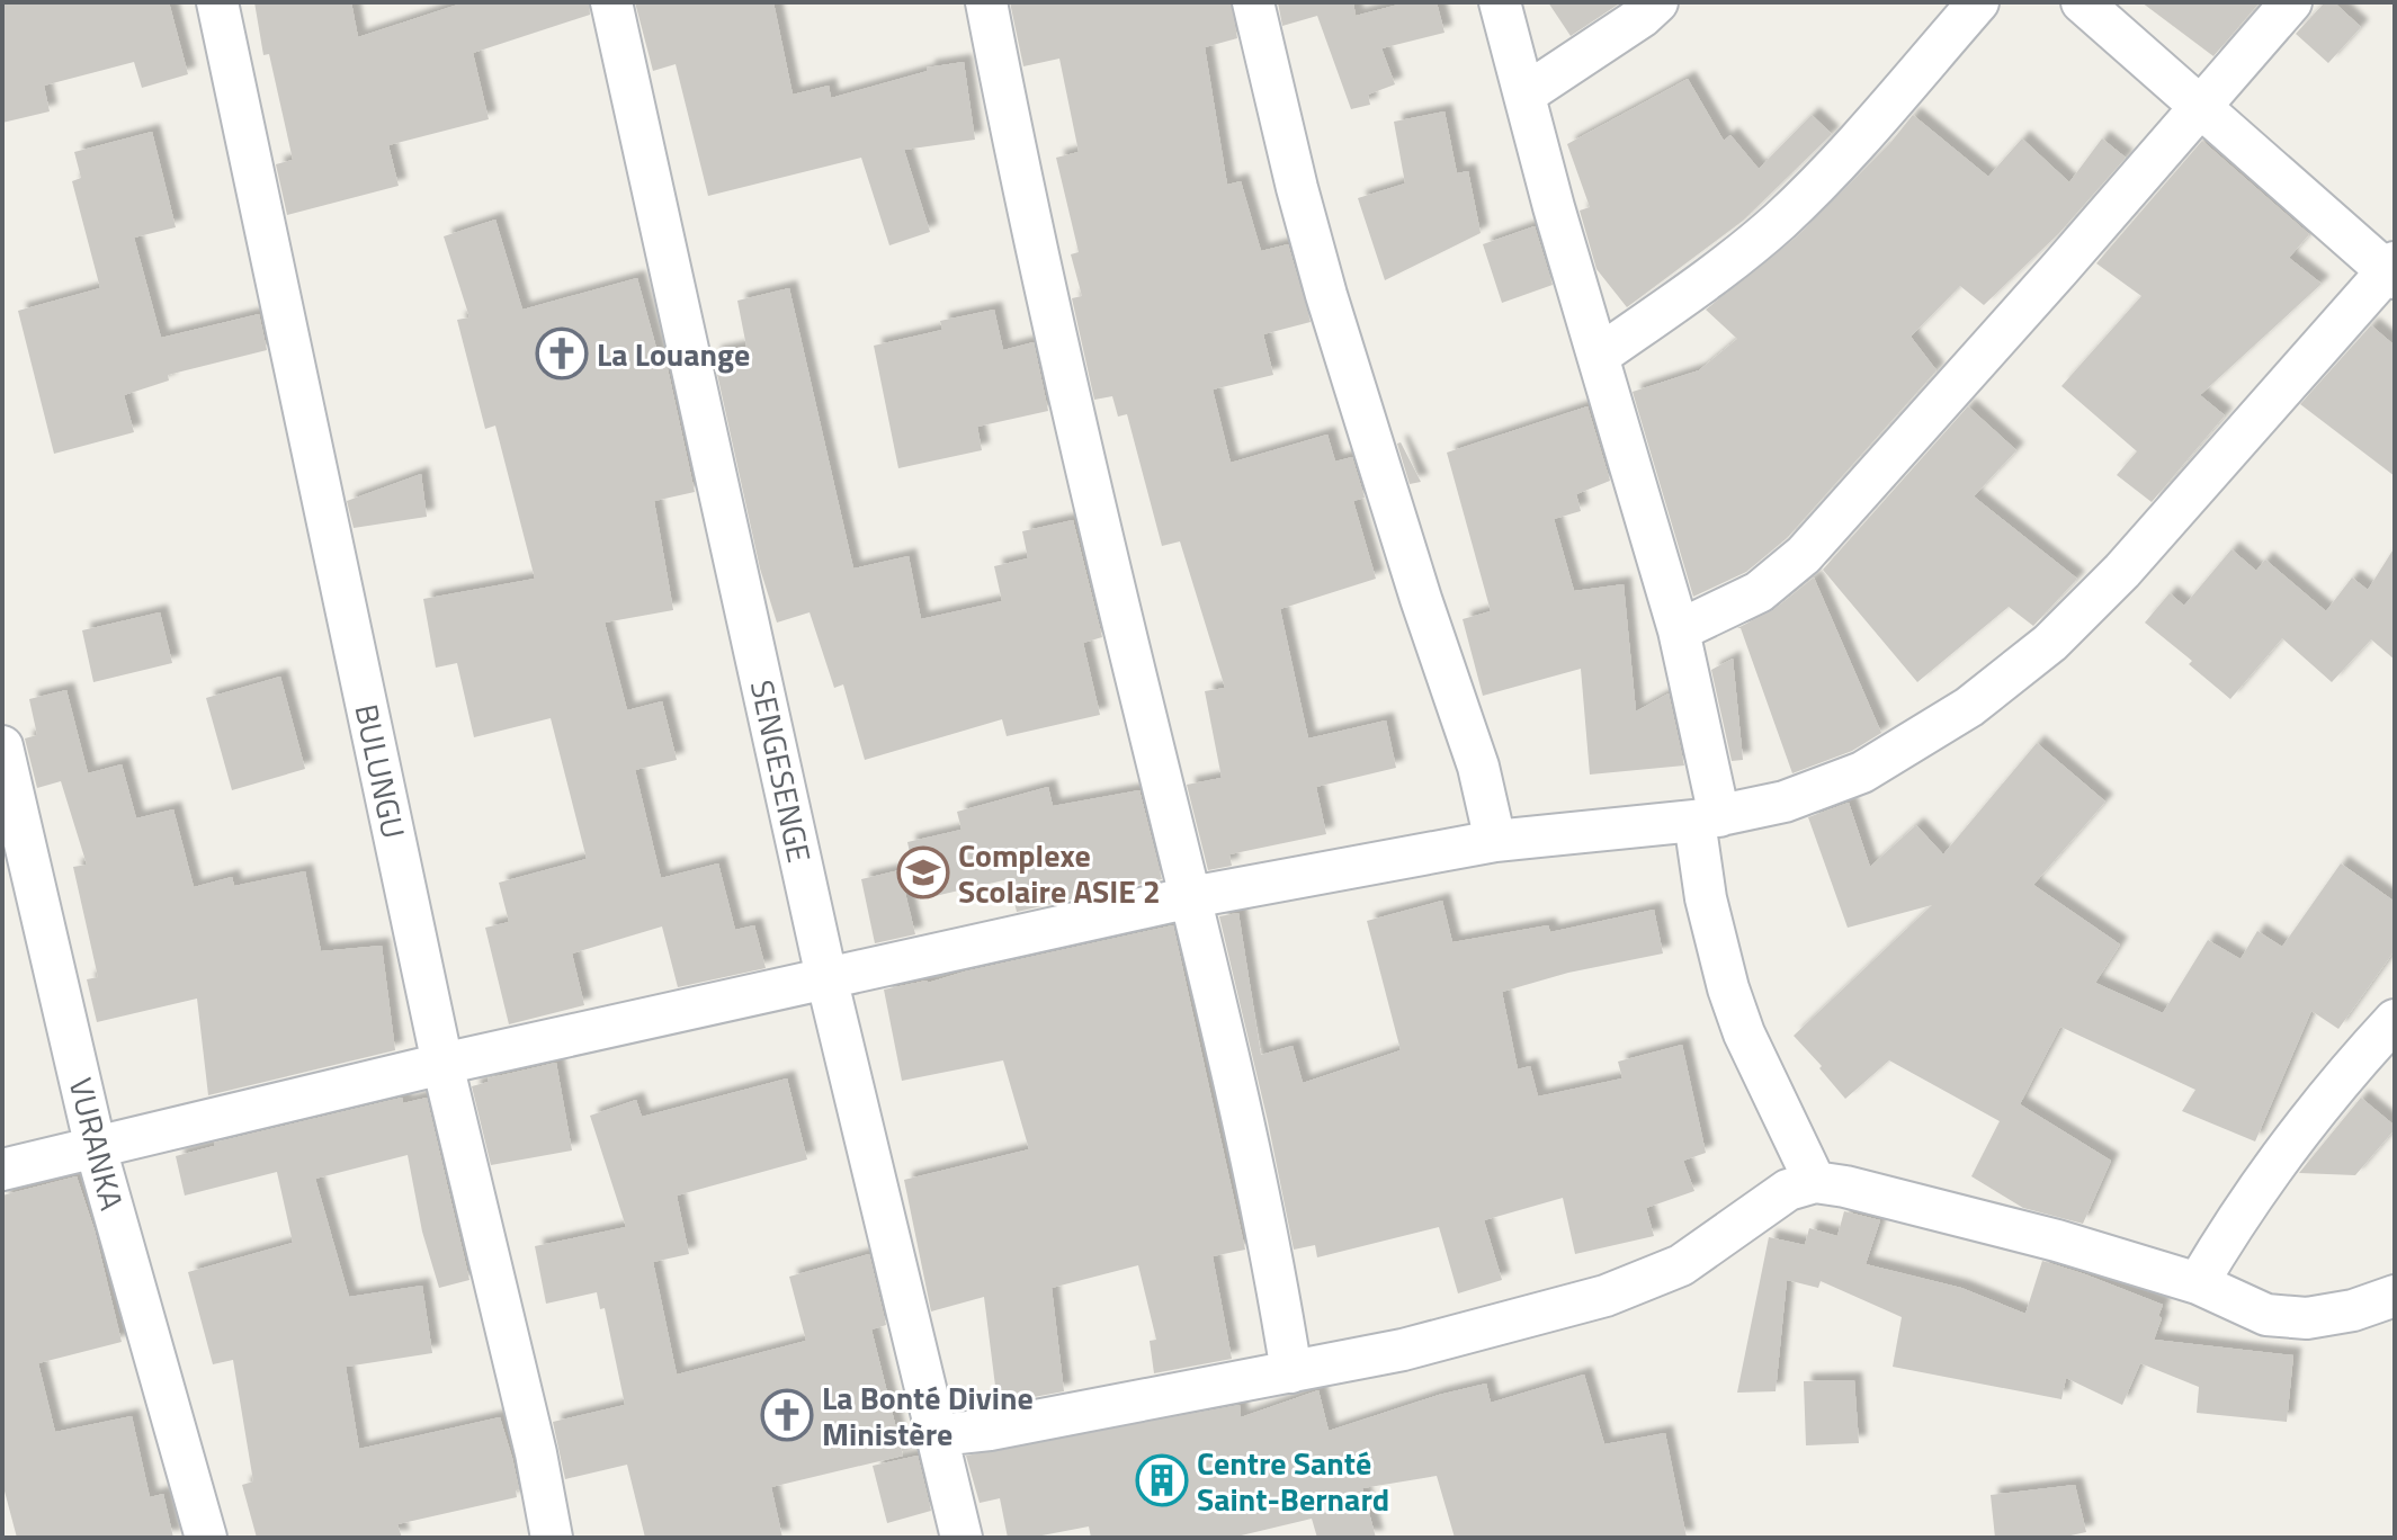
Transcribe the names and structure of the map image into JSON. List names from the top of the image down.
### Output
{
  "streets": {
    "street": ["BULUNGU", "SENGESENGE", "VURANKA"]
  },
  "places": {
    "church": ["La Louange", "La Bonté Divine Ministère"],
    "school or university": ["Complexe Scolaire ASIE 2"],
    "building": ["Centre Santé Saint-Bernard"]
  }
}
